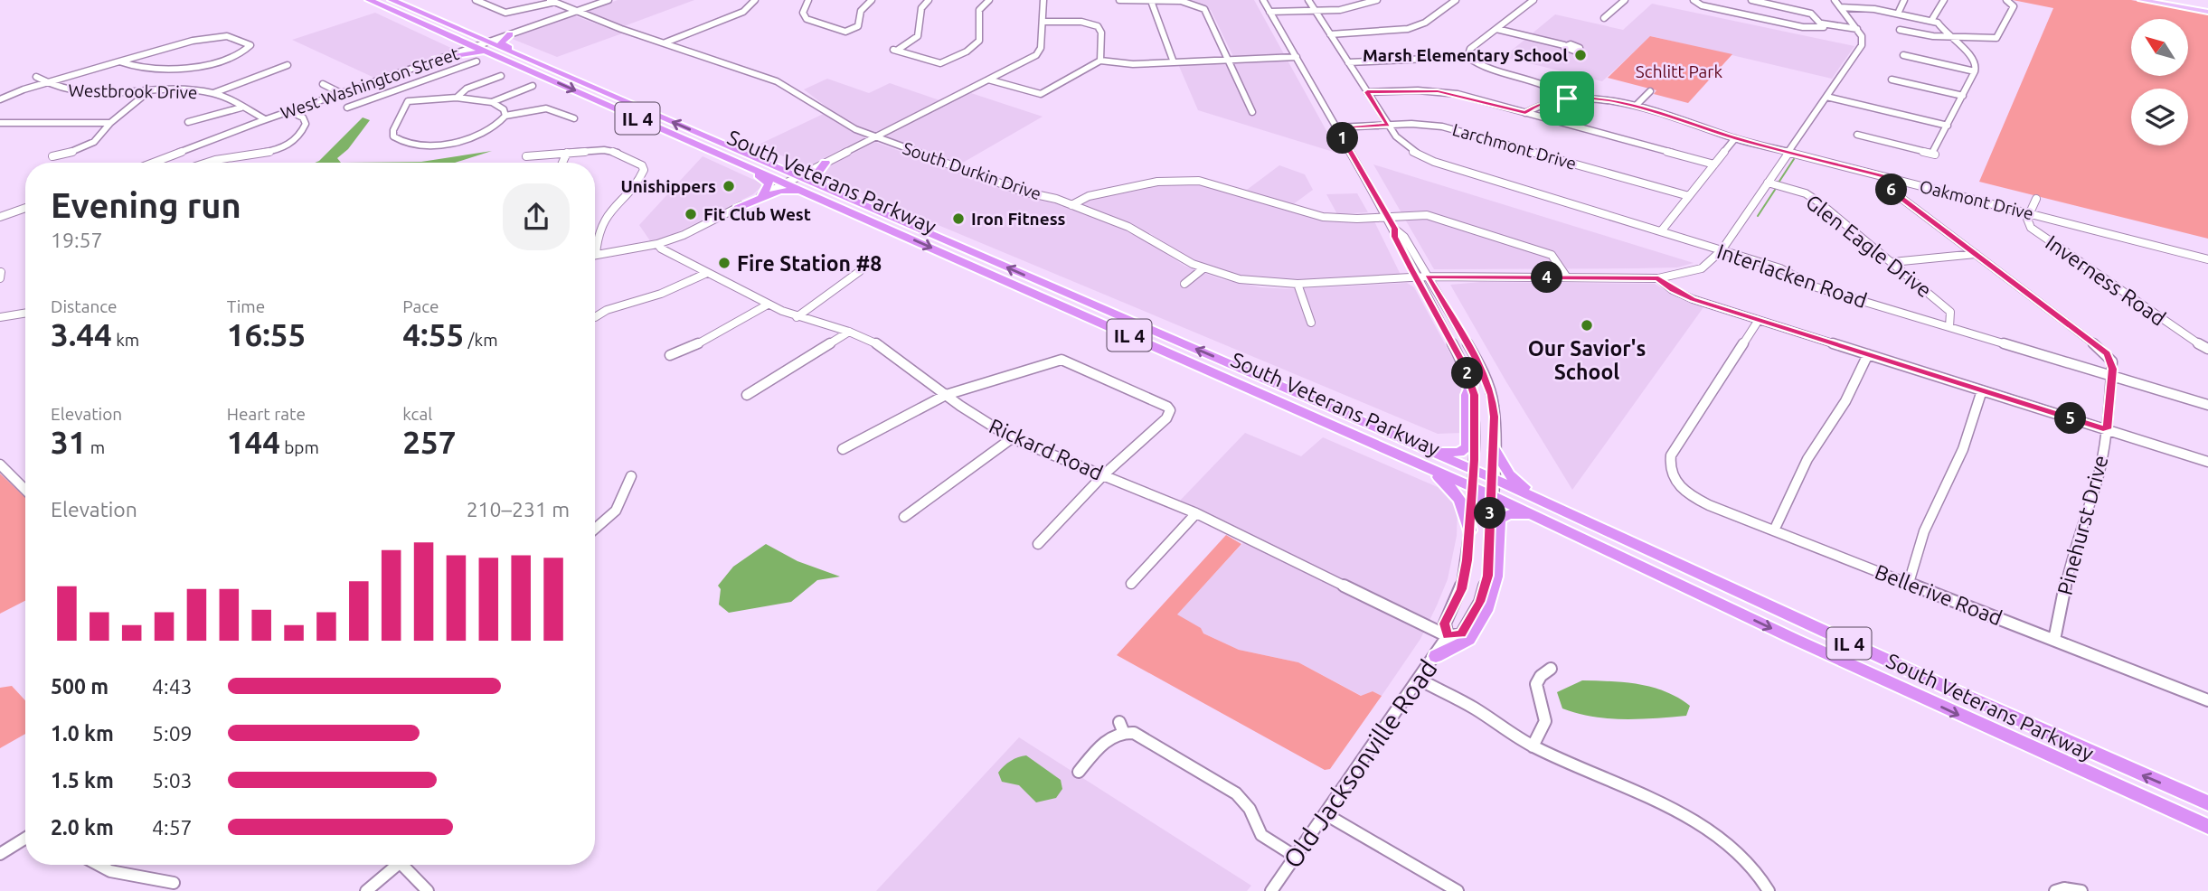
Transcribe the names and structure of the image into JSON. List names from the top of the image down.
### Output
{
  "streets": {
    "highway": ["IL 4", "South Veterans Parkway"],
    "street": [
      "West Washington Street",
      "Westbrook Drive",
      "Larchmont Drive",
      "South Durkin Drive",
      "Oakmont Drive",
      "Glen Eagle Drive",
      "Interlacken Road",
      "Inverness Road",
      "Rickard Road",
      "Pinehurst Drive",
      "Bellerive Road",
      "Old Jacksonville Road"
    ]
  },
  "crossings": [
    ["West Washington Street", "Westbrook Drive"],
    ["West Washington Street", "IL 4"],
    ["West Washington Street", "South Durkin Drive"],
    ["West Washington Street", "South Veterans Parkway"],
    ["IL 4", "South Veterans Parkway"],
    ["Larchmont Drive", "Interlacken Road"],
    ["South Durkin Drive", "Old Jacksonville Road"],
    ["South Veterans Parkway", "Old Jacksonville Road"],
    ["Oakmont Drive", "Inverness Road"],
    ["Glen Eagle Drive", "Interlacken Road"],
    ["Interlacken Road", "Pinehurst Drive"],
    ["Rickard Road", "Old Jacksonville Road"],
    ["Pinehurst Drive", "Bellerive Road"]
  ],
  "parks": ["Schlitt Park"],
  "places": [
    "Marsh Elementary School",
    "Unishippers",
    "Fit Club West",
    "Iron Fitness",
    "Fire Station #8",
    "Our Savior's School"
  ],
  "north": "top left",
  "page": {
    "pins": [
      "1",
      "6",
      "4",
      "2",
      "5",
      "3"
    ],
    "heading": ["Evening run", "19:57"],
    "stats": [
      ["Distance", "3.44 km"],
      ["Time", "16:55"],
      ["Pace", "4:55 /km"],
      ["Elevation", "31 m"],
      ["Heart rate", "144 bpm"],
      ["kcal", "257"]
    ],
    "chart": ["Elevation", "210–231 m"],
    "list": [
      {
        "name": "500 m",
        "note": "4:43"
      },
      {
        "name": "1.0 km",
        "note": "5:09"
      },
      {
        "name": "1.5 km",
        "note": "5:03"
      },
      {
        "name": "2.0 km",
        "note": "4:57"
      }
    ]
  }
}
